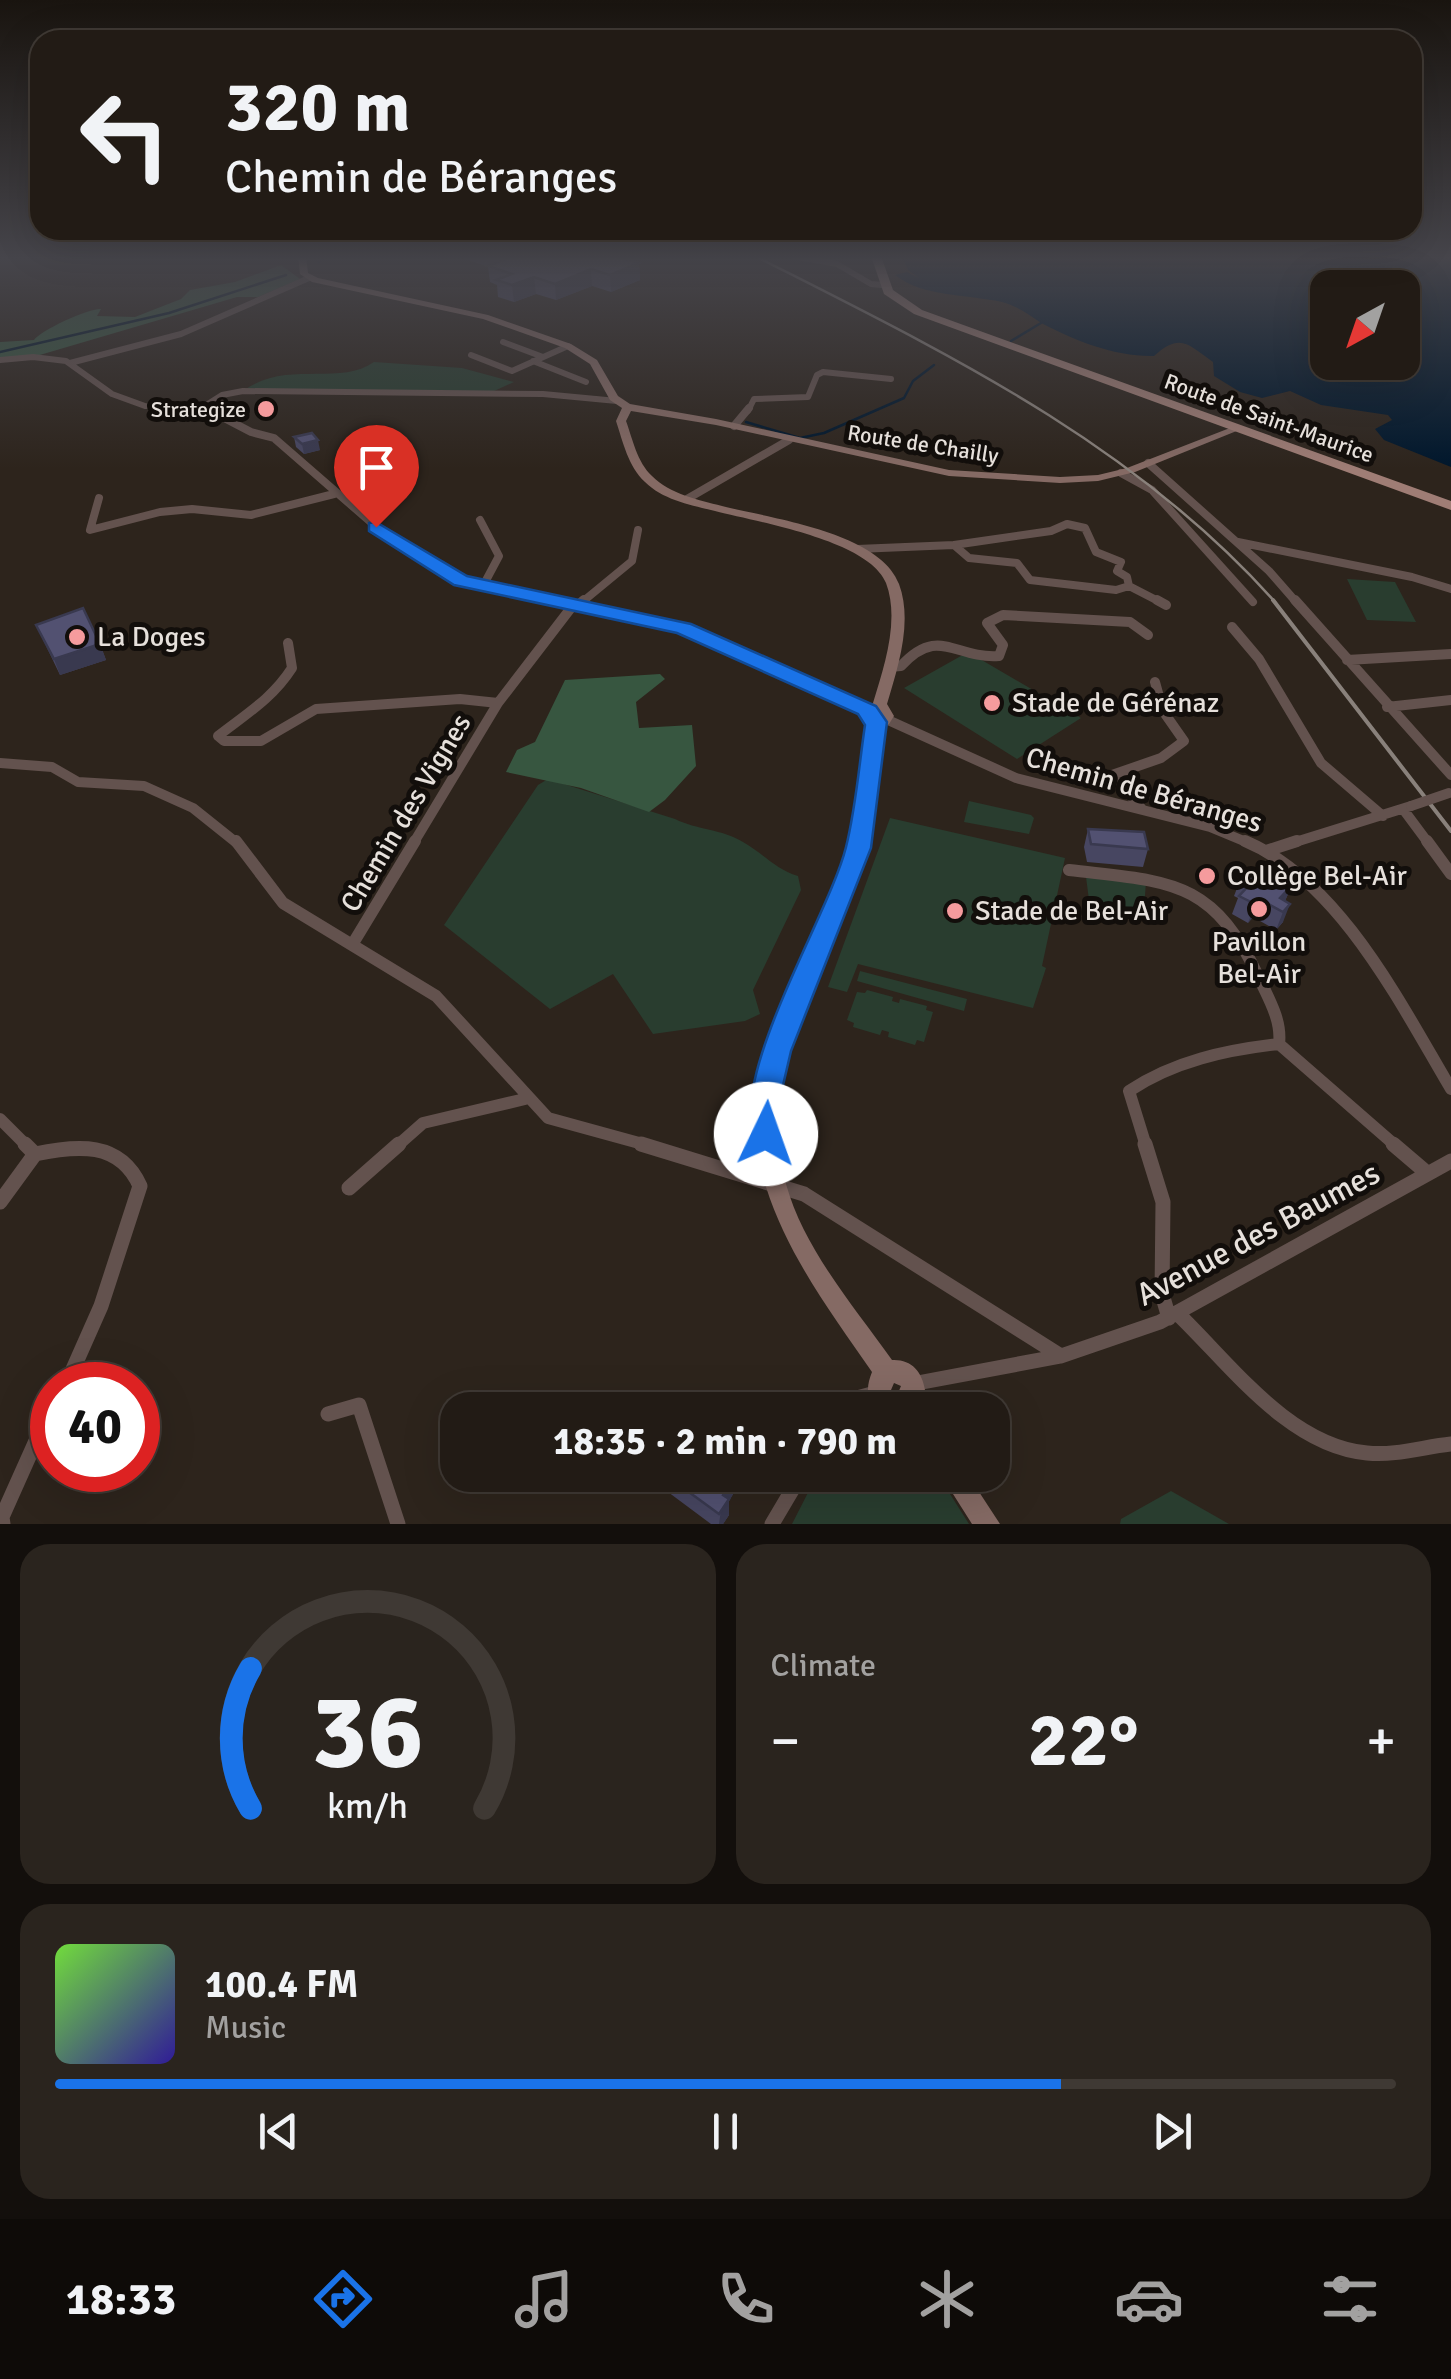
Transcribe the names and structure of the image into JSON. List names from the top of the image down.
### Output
{
  "streets": {
    "main road": ["Route de Saint-Maurice"],
    "street": [
      "Route de Chailly",
      "Chemin de Béranges",
      "Chemin des Vignes",
      "Avenue des Baumes"
    ]
  },
  "crossings": [
    ["Route de Saint-Maurice", "Route de Chailly"],
    ["Chemin de Béranges", "Chemin des Vignes"]
  ],
  "places": [
    "Strategize",
    "La Doges",
    "Stade de Gérénaz",
    "Collège Bel-Air",
    "Pavillon Bel-Air",
    "Stade de Bel-Air"
  ],
  "north": "bottom left",
  "page": {
    "turn": ["320 m", "Chemin de Béranges"],
    "limit": "40",
    "trip": "18:35 · 2 min · 790 m",
    "tile": "Climate",
    "heat": ["−", "22°", "+"],
    "song": ["100.4 FM", "Music"],
    "tabs": "18:33",
    "gauge": ["36", "km/h"]
  }
}
